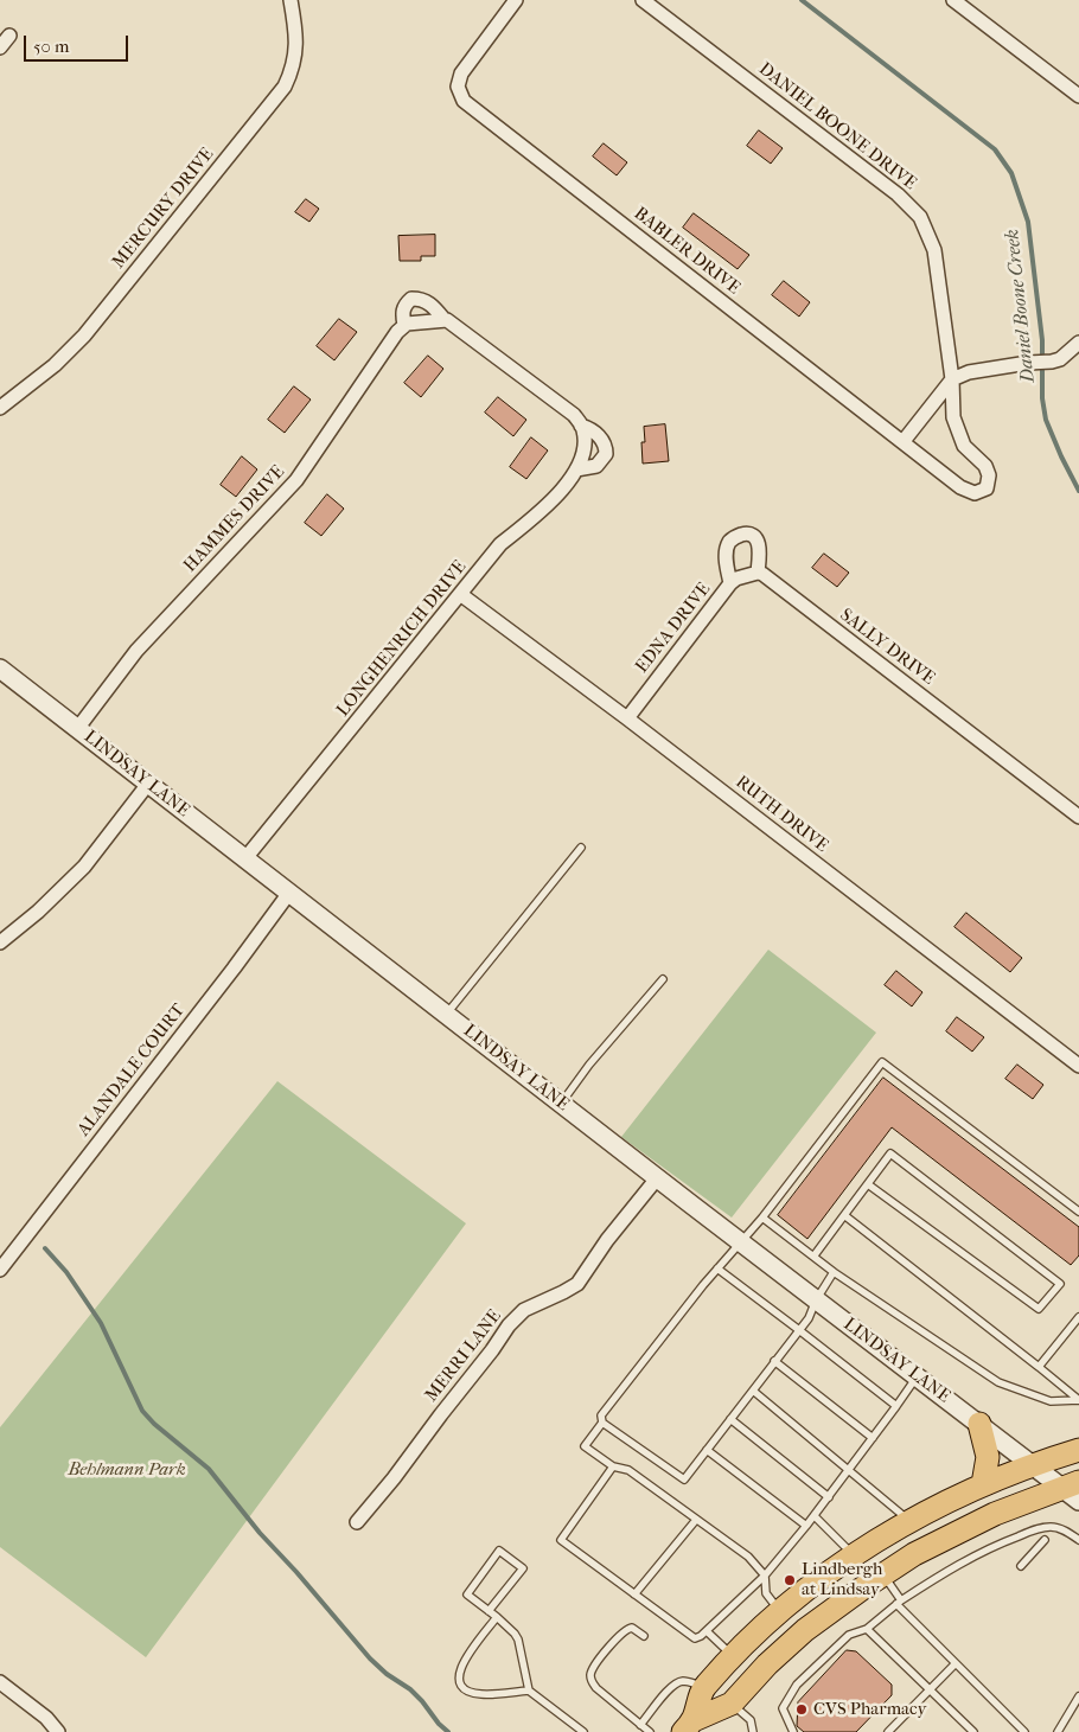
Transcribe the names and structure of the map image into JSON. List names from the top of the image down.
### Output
{
  "streets": {
    "street": [
      "DANIEL BOONE DRIVE",
      "MERCURY DRIVE",
      "BABLER DRIVE",
      "HAMMES DRIVE",
      "EDNA DRIVE",
      "LONGHENRICH DRIVE",
      "SALLY DRIVE",
      "LINDSAY LANE",
      "RUTH DRIVE",
      "ALANDALE COURT",
      "MERRI LANE"
    ]
  },
  "crossings": [
    ["DANIEL BOONE DRIVE", "BABLER DRIVE"],
    ["HAMMES DRIVE", "LONGHENRICH DRIVE"],
    ["HAMMES DRIVE", "LINDSAY LANE"],
    ["EDNA DRIVE", "SALLY DRIVE"],
    ["EDNA DRIVE", "RUTH DRIVE"],
    ["LONGHENRICH DRIVE", "LINDSAY LANE"],
    ["LONGHENRICH DRIVE", "RUTH DRIVE"],
    ["LINDSAY LANE", "ALANDALE COURT"],
    ["LINDSAY LANE", "MERRI LANE"]
  ],
  "water": ["Daniel Boone Creek"],
  "parks": ["Behlmann Park"],
  "places": ["Lindbergh at Lindsay", "CVS Pharmacy"],
  "scale_bar": "50 m"
}
